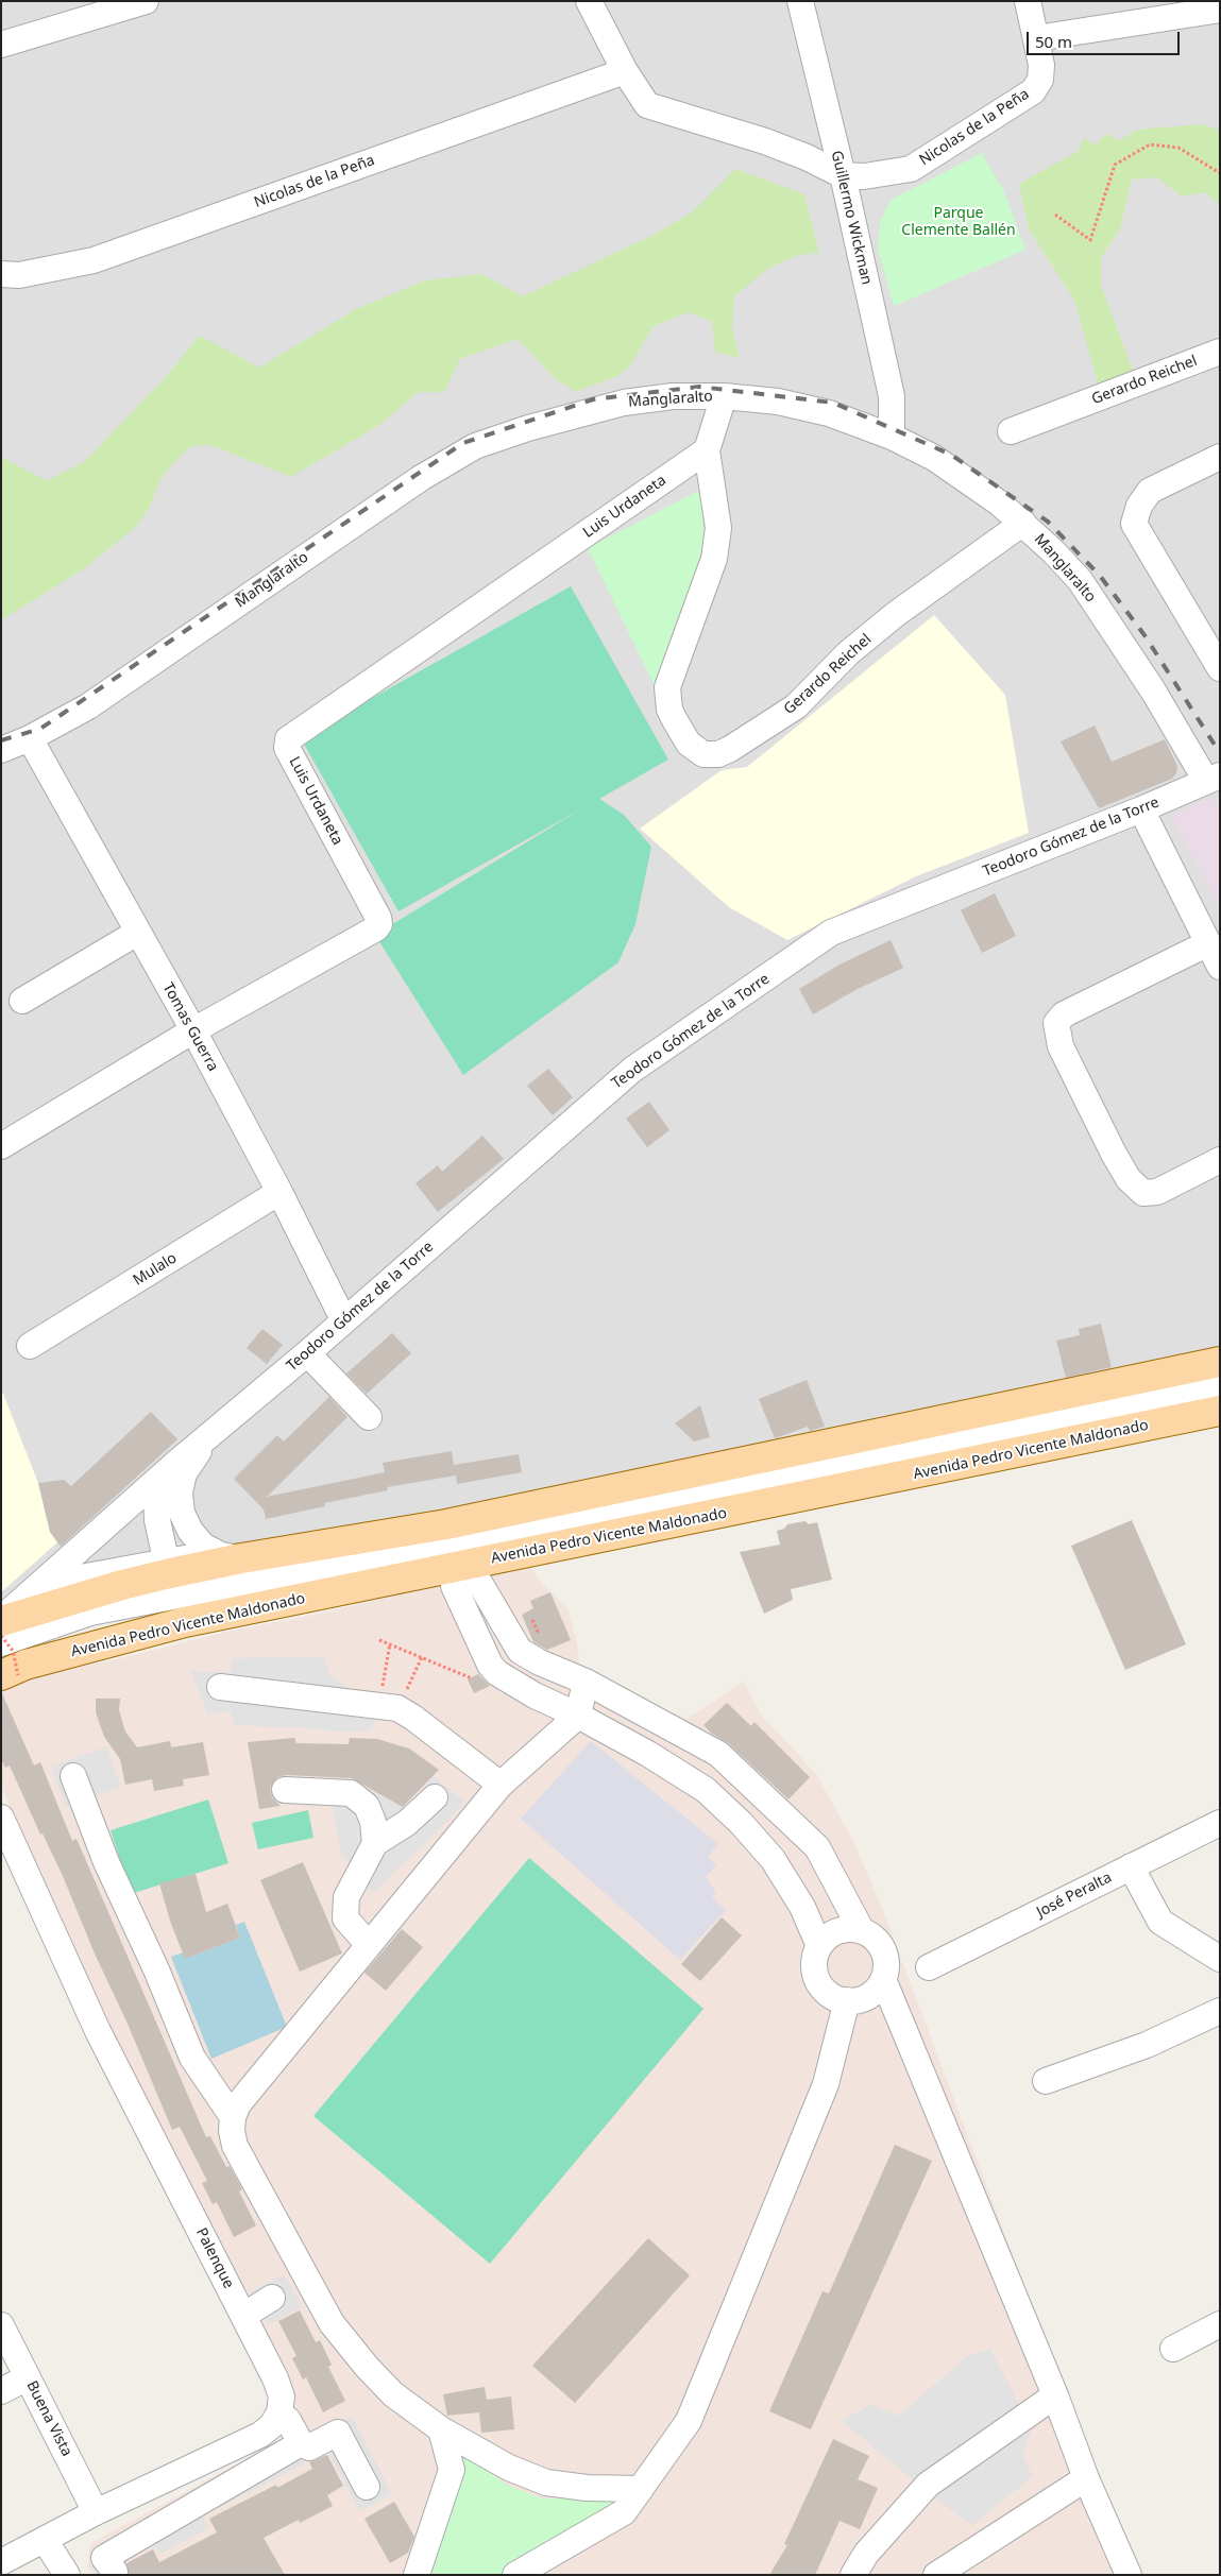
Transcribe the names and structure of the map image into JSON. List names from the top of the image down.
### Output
{
  "streets": {
    "main road": ["Avenida Pedro Vicente Maldonado"],
    "street": [
      "Nicolas de la Peña",
      "Guillermo Wickman",
      "Gerardo Reichel",
      "Manglaralto",
      "Luis Urdaneta",
      "Teodoro Gómez de la Torre",
      "Tomas Guerra",
      "Mulalo",
      "José Peralta",
      "Palenque",
      "Buena Vista"
    ]
  },
  "crossings": [
    ["Nicolas de la Peña", "Guillermo Wickman"],
    ["Guillermo Wickman", "Manglaralto"],
    ["Gerardo Reichel", "Manglaralto"],
    ["Gerardo Reichel", "Luis Urdaneta"],
    ["Manglaralto", "Teodoro Gómez de la Torre"],
    ["Manglaralto", "Tomas Guerra"],
    ["Luis Urdaneta", "Tomas Guerra"],
    ["Teodoro Gómez de la Torre", "Tomas Guerra"],
    ["Teodoro Gómez de la Torre", "Avenida Pedro Vicente Maldonado"],
    ["Tomas Guerra", "Mulalo"]
  ],
  "parks": ["Parque Clemente Ballén"],
  "scale_bar": "50 m"
}
